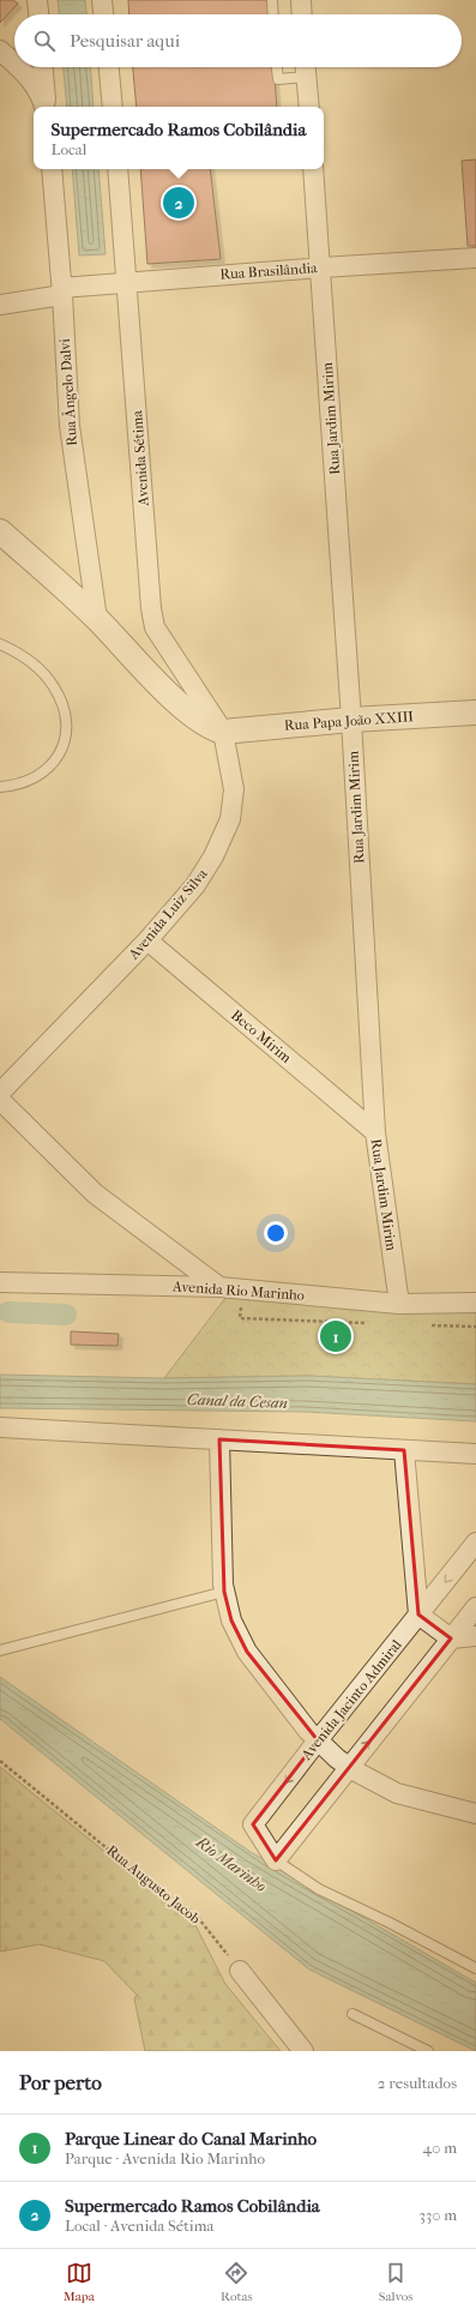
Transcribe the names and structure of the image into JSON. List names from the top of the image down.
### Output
{
  "streets": {
    "street": [
      "Rua Brasilândia",
      "Rua Ângelo Dalvi",
      "Rua Jardim Mirim",
      "Avenida Sétima",
      "Rua Papa João XXIII",
      "Avenida Luiz Silva",
      "Beco Mirim",
      "Avenida Rio Marinho",
      "Avenida Jacinto Admiral"
    ],
    "path": ["Rua Augusto Jacob"]
  },
  "crossings": [
    ["Rua Brasilândia", "Rua Ângelo Dalvi"],
    ["Rua Brasilândia", "Rua Jardim Mirim"],
    ["Rua Brasilândia", "Avenida Sétima"],
    ["Rua Jardim Mirim", "Rua Papa João XXIII"],
    ["Rua Jardim Mirim", "Beco Mirim"],
    ["Rua Jardim Mirim", "Avenida Rio Marinho"],
    ["Avenida Sétima", "Rua Papa João XXIII"],
    ["Avenida Sétima", "Avenida Luiz Silva"],
    ["Rua Papa João XXIII", "Avenida Luiz Silva"],
    ["Avenida Luiz Silva", "Beco Mirim"]
  ],
  "water": ["Canal da Cesan", "Rio Marinho"],
  "page": {
    "search": "Pesquisar aqui",
    "popup": ["Supermercado Ramos Cobilândia", "Local"],
    "pins": ["2", "1"],
    "heading": ["Por perto", "2 resultados"],
    "list": [
      {
        "mark": "1",
        "name": "Parque Linear do Canal Marinho",
        "note": "Parque · Avenida Rio Marinho",
        "value": "40 m"
      },
      {
        "mark": "2",
        "name": "Supermercado Ramos Cobilândia",
        "note": "Local · Avenida Sétima",
        "value": "330 m"
      }
    ],
    "nav": ["Mapa", "Rotas", "Salvos"]
  }
}
